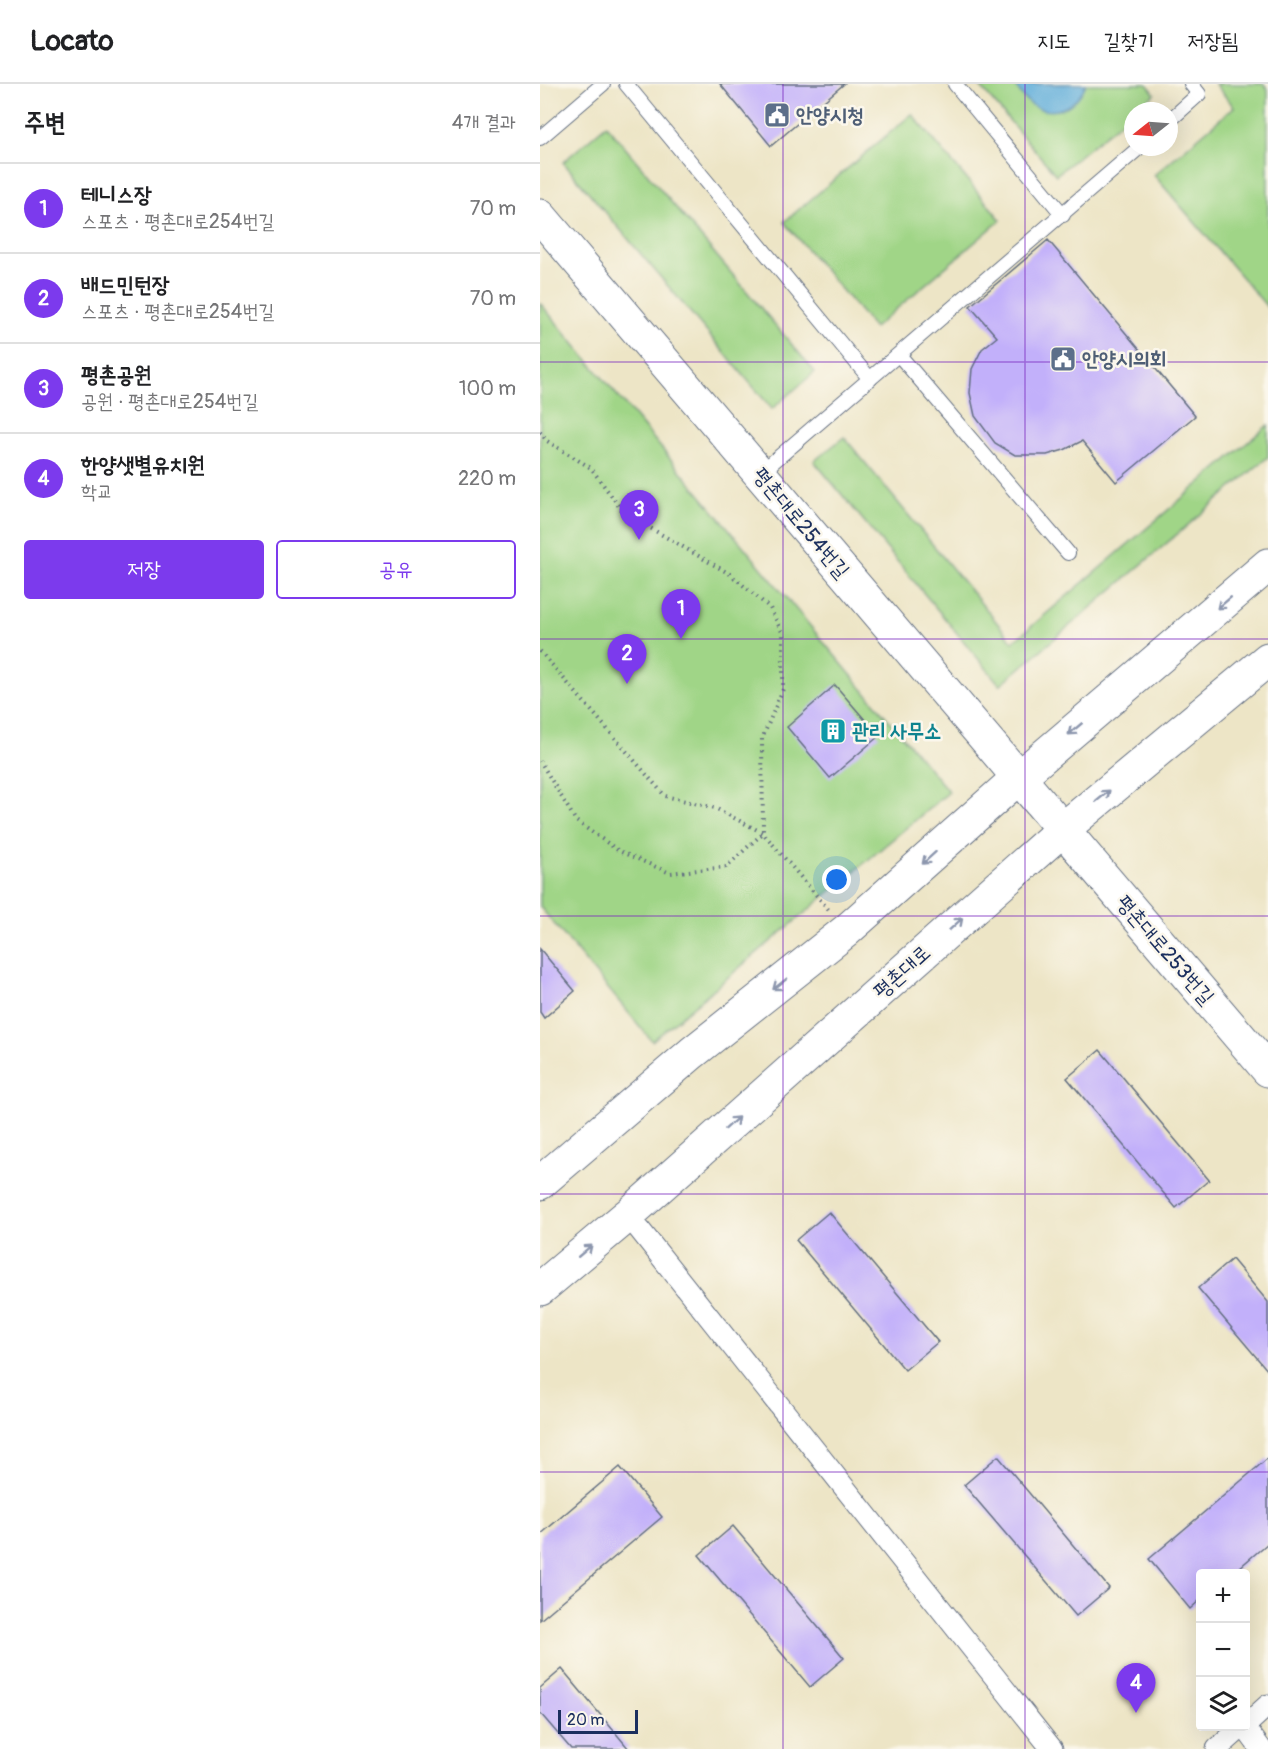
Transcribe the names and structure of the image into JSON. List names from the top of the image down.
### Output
{
  "streets": {
    "street": ["평촌대로254번길", "평촌대로253번길", "평촌대로"]
  },
  "crossings": [
    ["평촌대로254번길", "평촌대로253번길"],
    ["평촌대로254번길", "평촌대로"],
    ["평촌대로253번길", "평촌대로"]
  ],
  "places": {
    "public building": ["안양시청", "안양시의회"],
    "building": ["관리 사무소"]
  },
  "scale_bar": "20 m",
  "north": "left",
  "page": {
    "header": "Locato",
    "nav": ["지도", "길찾기", "저장됨"],
    "heading": ["주변", "4개 결과"],
    "list": [
      {
        "mark": "1",
        "name": "테니스장",
        "note": "스포츠 · 평촌대로254번길",
        "value": "70 m"
      },
      {
        "mark": "2",
        "name": "배드민턴장",
        "note": "스포츠 · 평촌대로254번길",
        "value": "70 m"
      },
      {
        "mark": "3",
        "name": "평촌공원",
        "note": "공원 · 평촌대로254번길",
        "value": "100 m"
      },
      {
        "mark": "4",
        "name": "한양샛별유치원",
        "note": "학교",
        "value": "220 m"
      }
    ],
    "pins": [
      "3",
      "1",
      "2",
      "4"
    ],
    "buttons": ["저장", "공유"],
    "map_buttons": ["+", "−"],
    "scale": "20 m"
  }
}
